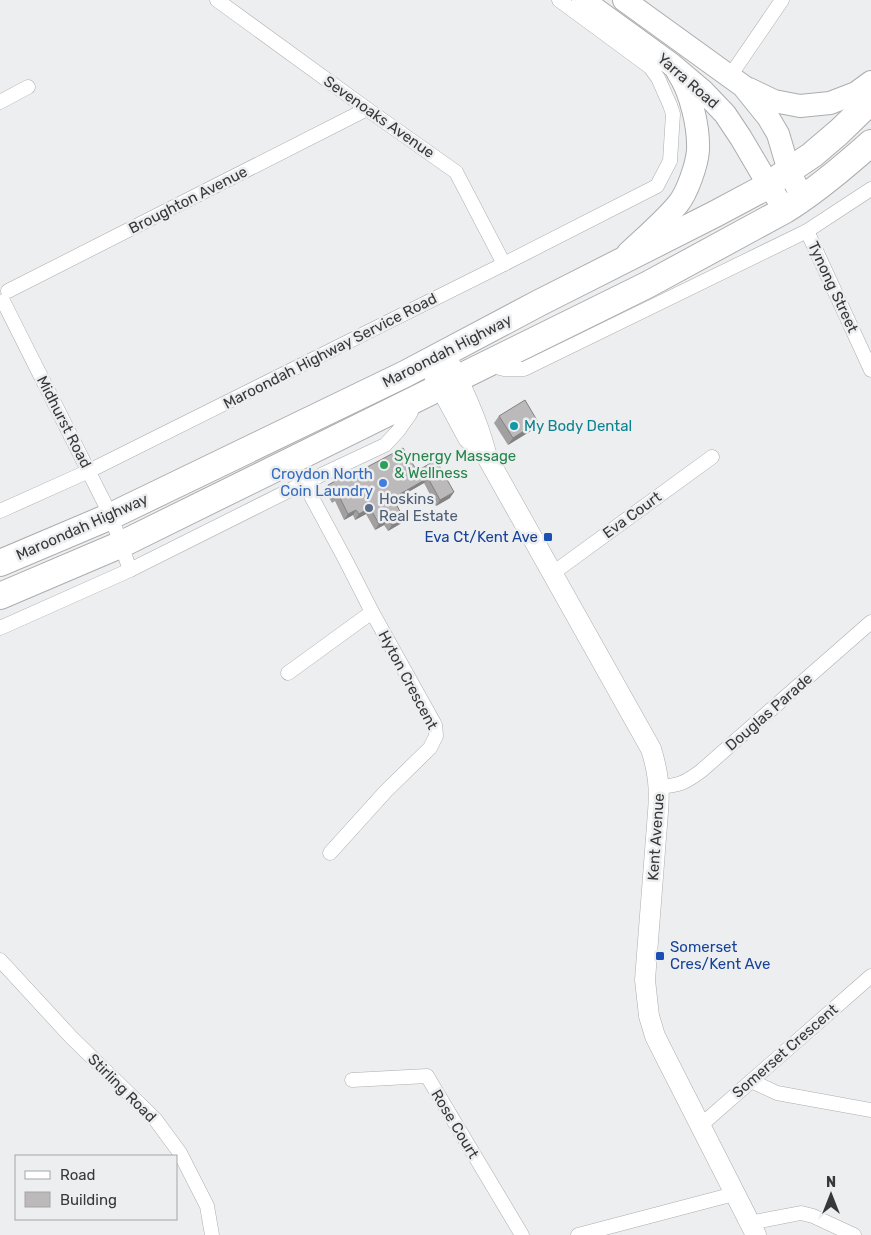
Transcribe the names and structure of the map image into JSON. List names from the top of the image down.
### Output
{
  "streets": {
    "highway": ["Maroondah Highway"],
    "main road": ["Yarra Road", "Kent Avenue"],
    "street": [
      "Sevenoaks Avenue",
      "Broughton Avenue",
      "Tynong Street",
      "Maroondah Highway Service Road",
      "Midhurst Road",
      "Eva Court",
      "Hyton Crescent",
      "Douglas Parade",
      "Somerset Crescent",
      "Stirling Road",
      "Rose Court"
    ]
  },
  "crossings": [
    ["Yarra Road", "Maroondah Highway Service Road"],
    ["Yarra Road", "Maroondah Highway"],
    ["Sevenoaks Avenue", "Broughton Avenue"],
    ["Sevenoaks Avenue", "Maroondah Highway Service Road"],
    ["Broughton Avenue", "Midhurst Road"],
    ["Maroondah Highway Service Road", "Midhurst Road"],
    ["Maroondah Highway", "Midhurst Road"],
    ["Maroondah Highway", "Kent Avenue"],
    ["Eva Court", "Kent Avenue"],
    ["Douglas Parade", "Kent Avenue"],
    ["Kent Avenue", "Somerset Crescent"]
  ],
  "places": {
    "other": [
      "My Body Dental",
      "Synergy Massage & Wellness",
      "Croydon North Coin Laundry",
      "Hoskins Real Estate"
    ],
    "transit": ["Eva Ct/Kent Ave", "Somerset Cres/Kent Ave"]
  },
  "legend": ["Road", "Building"],
  "north": "top"
}
